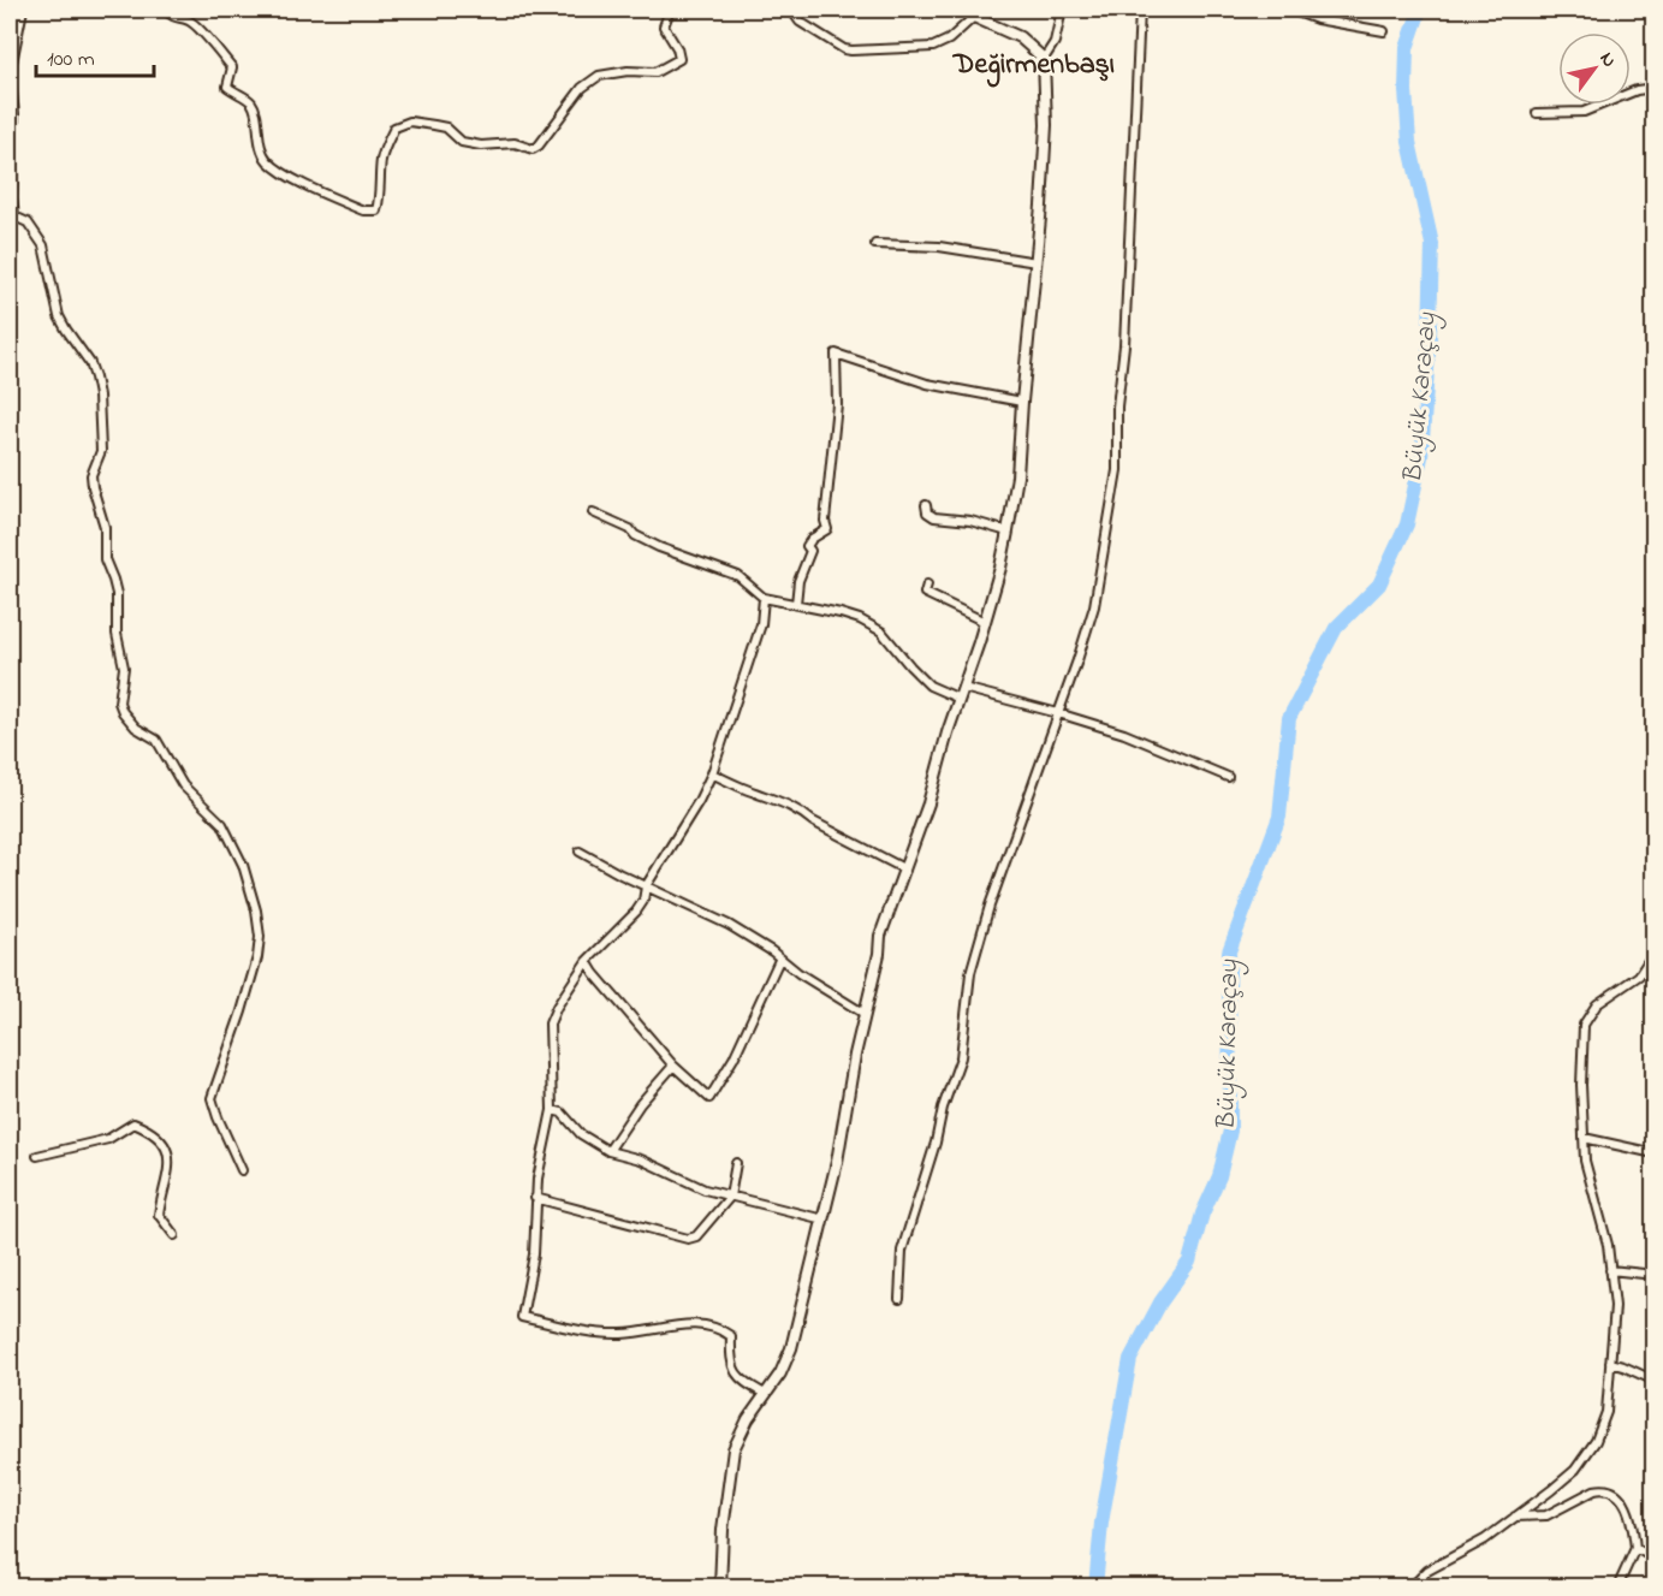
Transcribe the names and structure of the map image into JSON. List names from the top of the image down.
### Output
{
  "districts": ["Değirmenbaşı"],
  "water": ["Büyük Karaçay"],
  "scale_bar": "100 m",
  "north": "top right"
}
